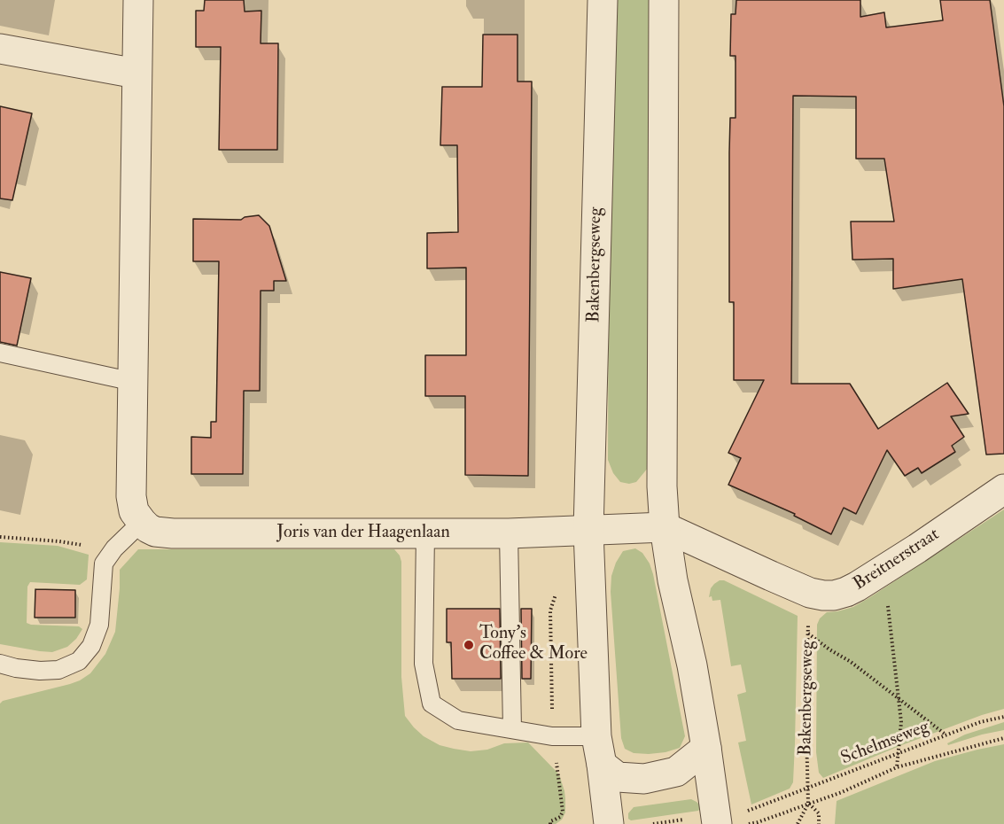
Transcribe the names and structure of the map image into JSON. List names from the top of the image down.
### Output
{
  "streets": {
    "street": ["Bakenbergseweg", "Joris van der Haagenlaan", "Breitnerstraat"],
    "path": ["Schelmseweg"]
  },
  "crossings": [
    ["Bakenbergseweg", "Joris van der Haagenlaan"],
    ["Bakenbergseweg", "Breitnerstraat"],
    ["Bakenbergseweg", "Schelmseweg"]
  ],
  "places": ["Tony's Coffee & More"]
}
